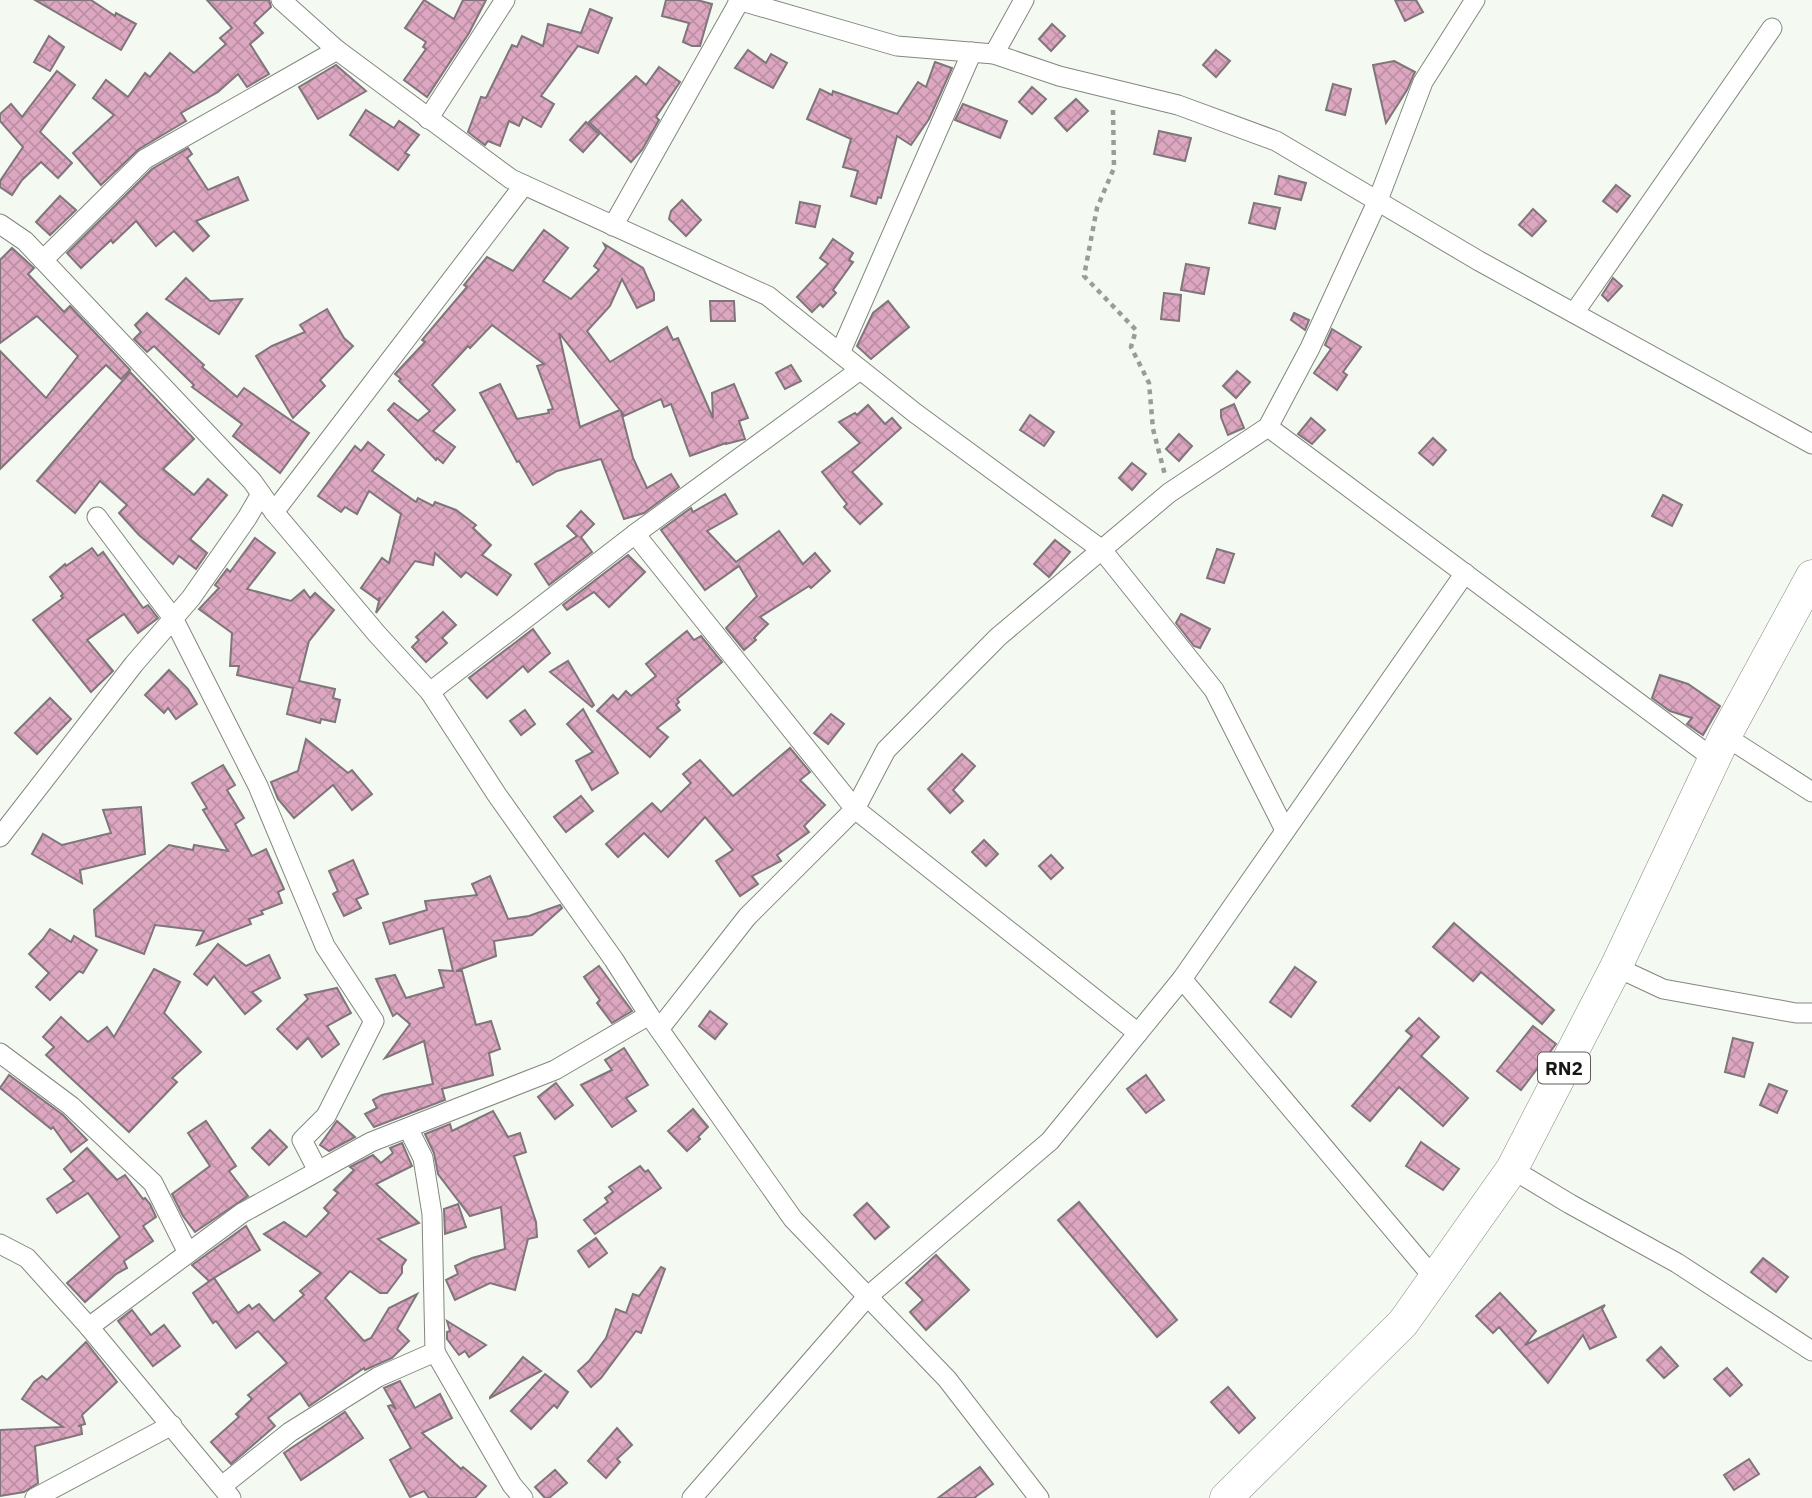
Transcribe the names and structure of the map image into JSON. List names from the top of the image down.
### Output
{
  "streets": {
    "highway": ["RN2"]
  }
}
